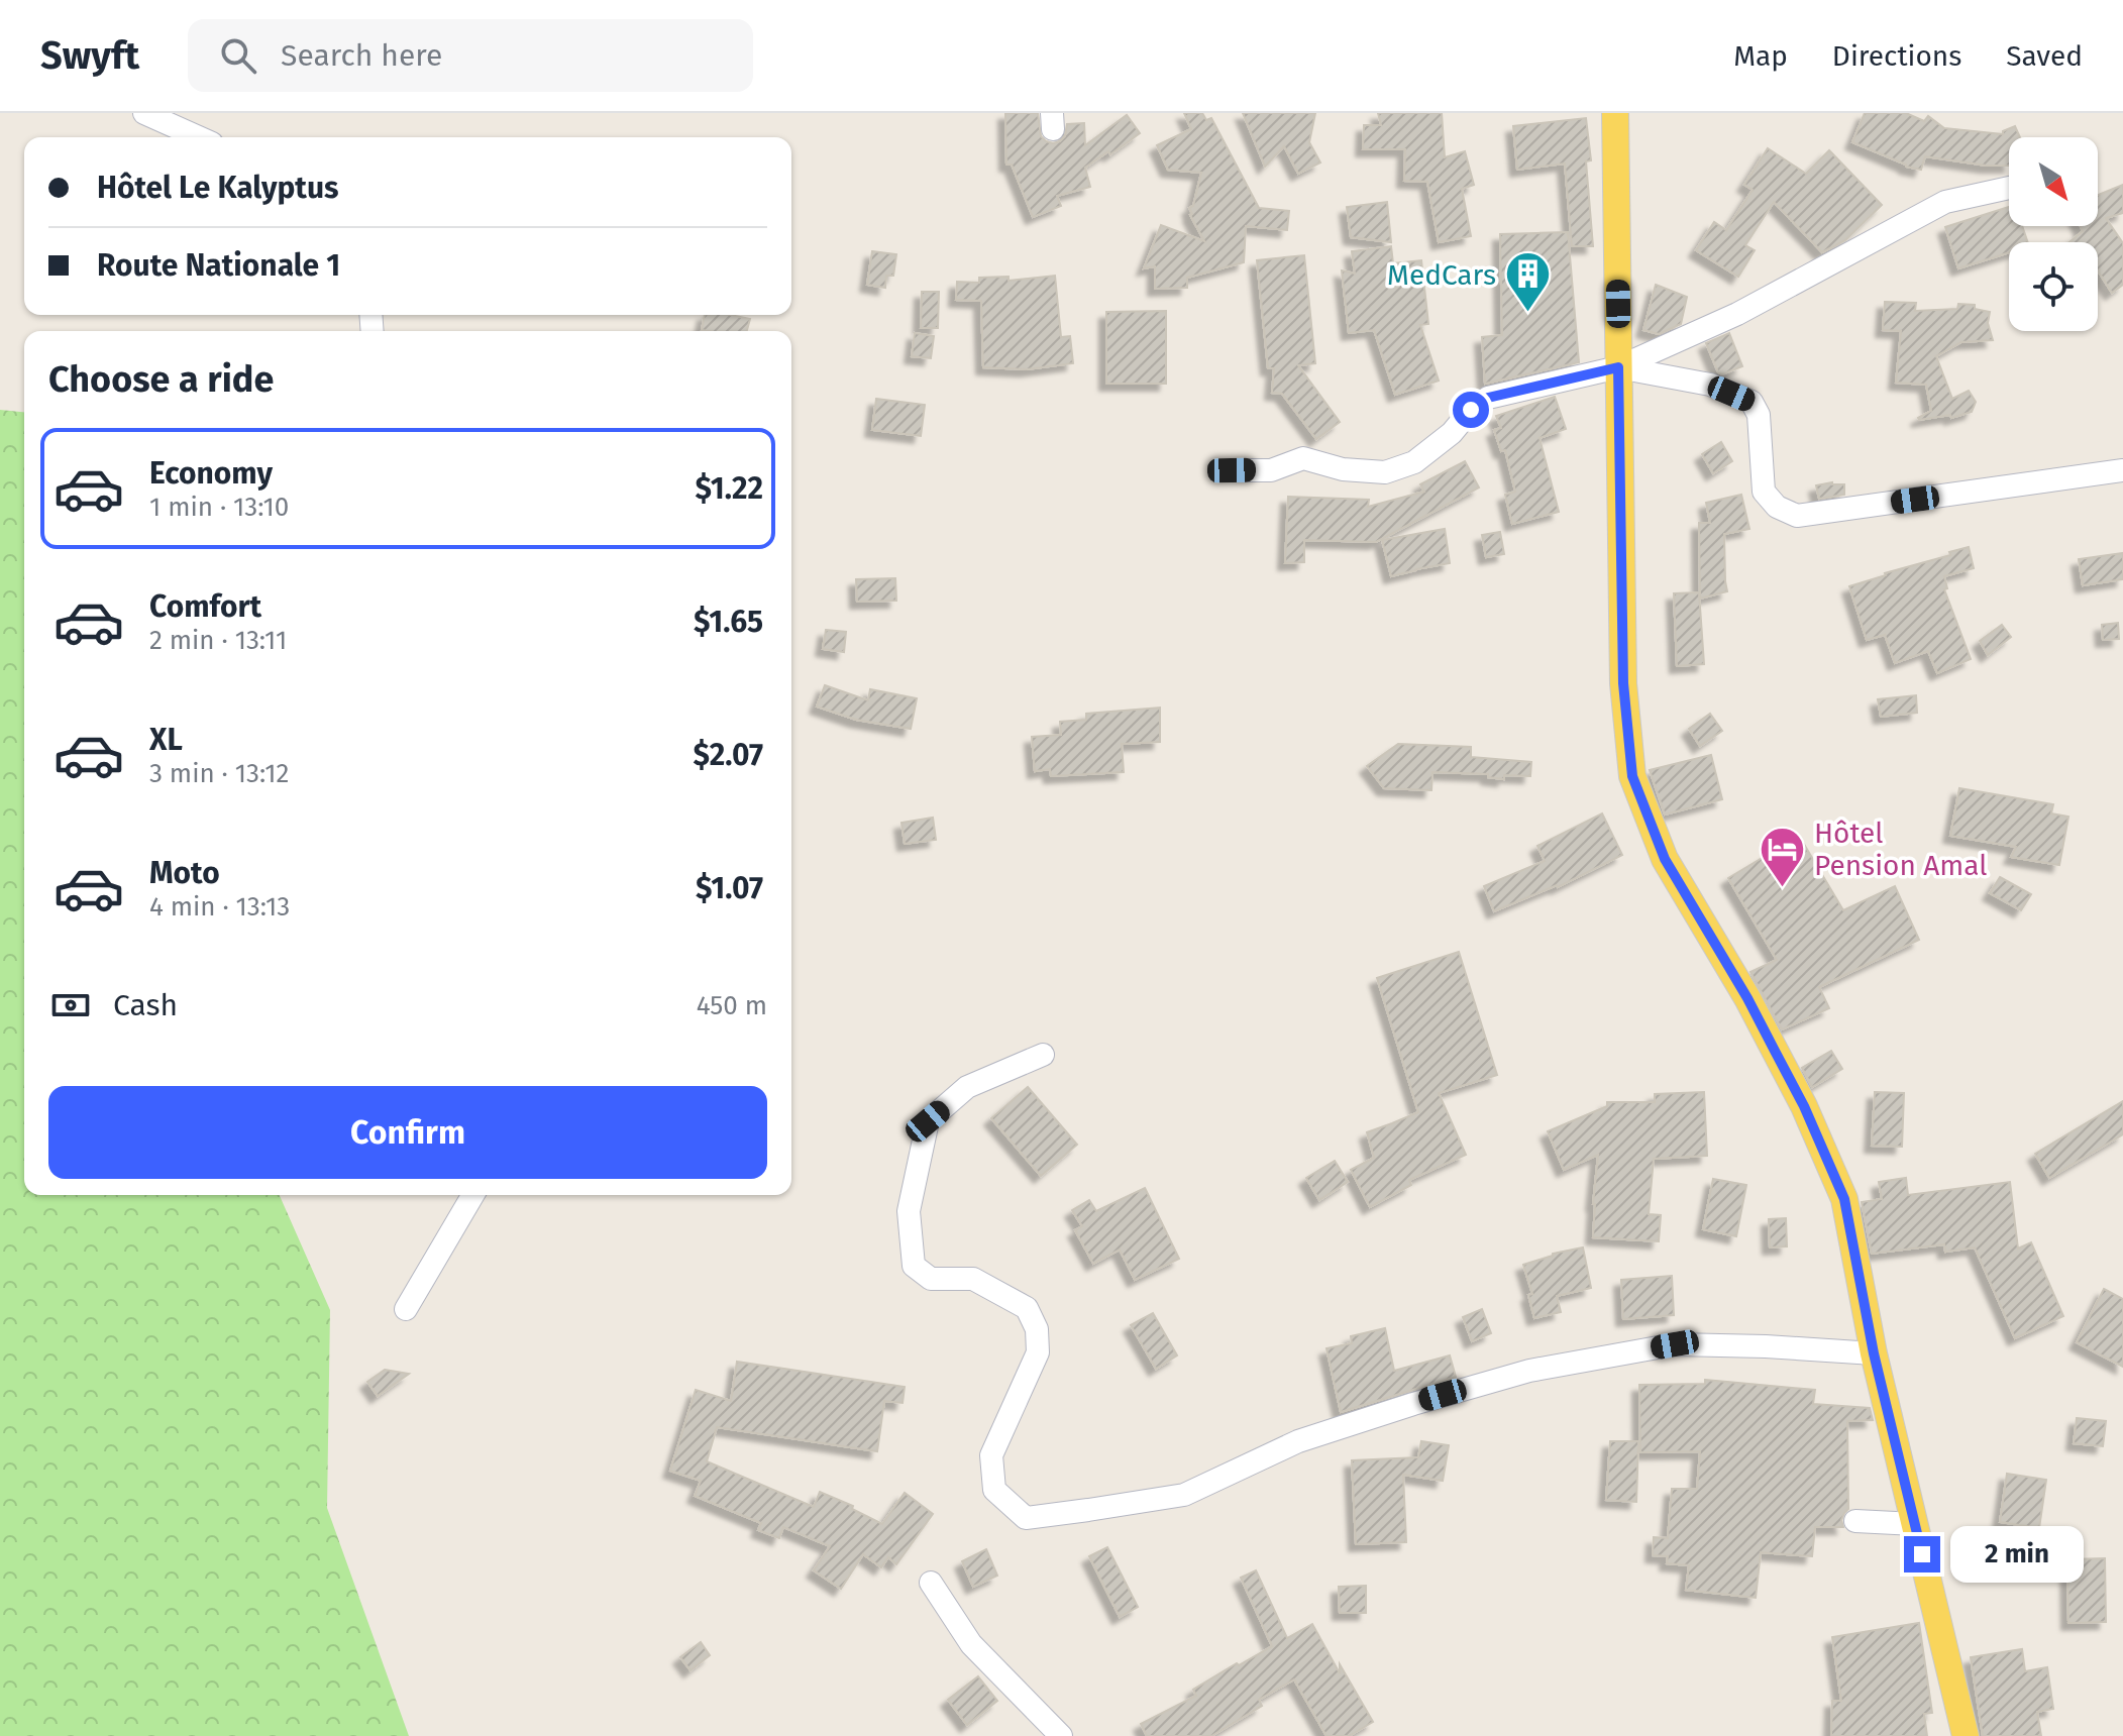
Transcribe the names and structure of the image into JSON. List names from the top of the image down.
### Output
{
  "places": {
    "building": ["MedCars"],
    "hotel": ["Hôtel Pension Amal"]
  },
  "north": "bottom right",
  "page": {
    "header": "Swyft",
    "search": "Search here",
    "nav": ["Map", "Directions", "Saved"],
    "banner": ["Hôtel Le Kalyptus", "Route Nationale 1"],
    "heading": "Choose a ride",
    "list": [
      {
        "name": "Economy",
        "note": "1 min · 13:10",
        "value": "$1.22"
      },
      {
        "name": "Comfort",
        "note": "2 min · 13:11",
        "value": "$1.65"
      },
      {
        "name": "XL",
        "note": "3 min · 13:12",
        "value": "$2.07"
      },
      {
        "name": "Moto",
        "note": "4 min · 13:13",
        "value": "$1.07"
      }
    ],
    "pay": ["Cash", "450 m"],
    "buttons": "Confirm",
    "bubble": "2 min"
  }
}
